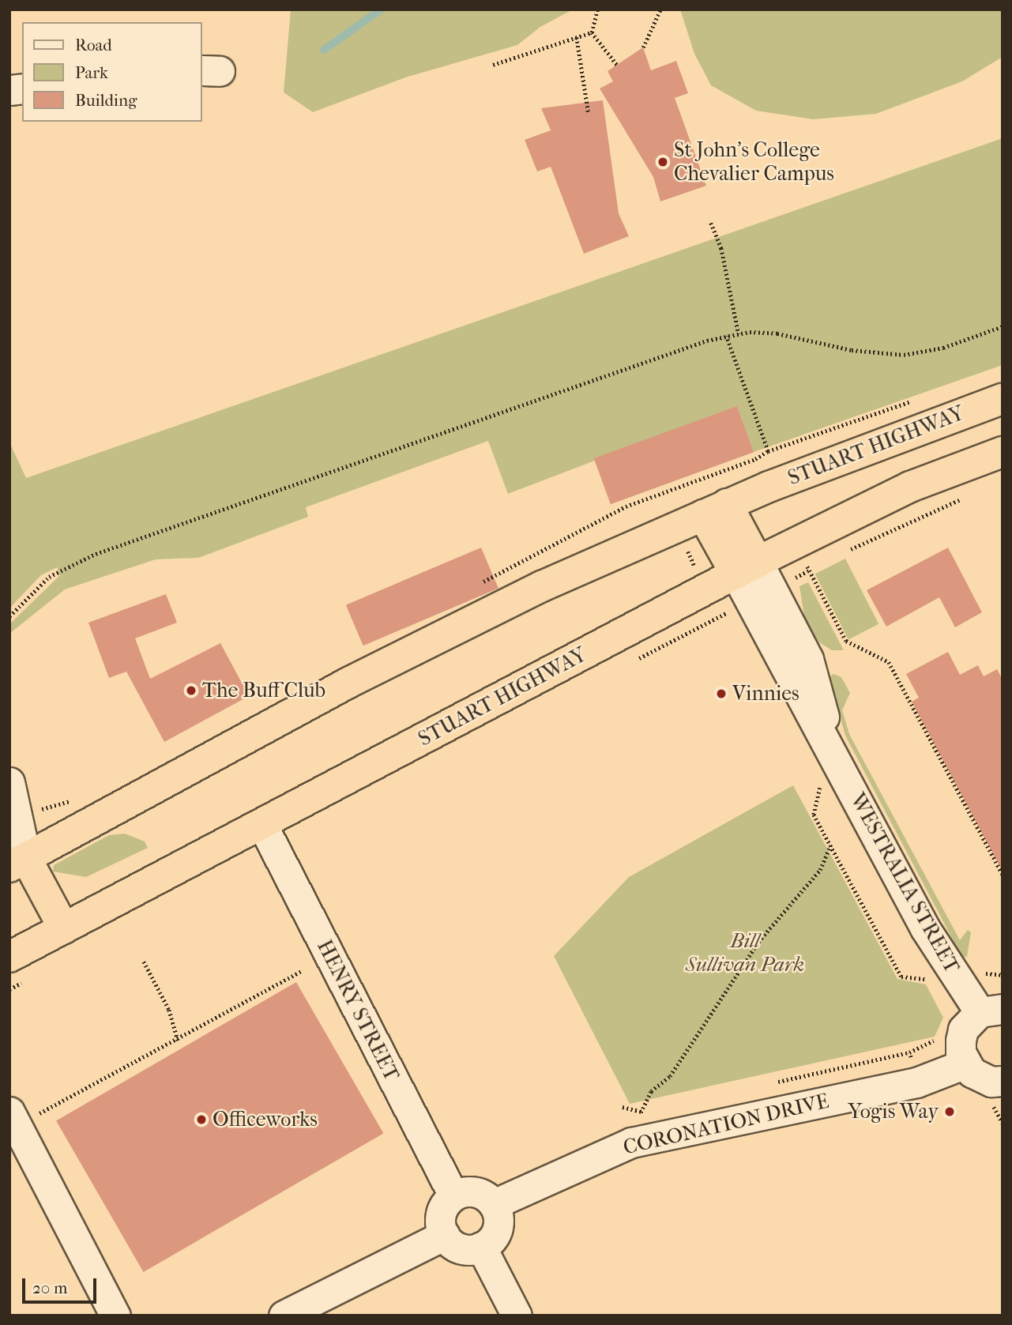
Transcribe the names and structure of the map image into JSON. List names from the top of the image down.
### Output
{
  "streets": {
    "highway": ["STUART HIGHWAY", "WESTRALIA STREET"],
    "street": ["HENRY STREET", "CORONATION DRIVE"]
  },
  "crossings": [
    ["STUART HIGHWAY", "WESTRALIA STREET"],
    ["STUART HIGHWAY", "HENRY STREET"],
    ["HENRY STREET", "CORONATION DRIVE"]
  ],
  "parks": ["Bill Sullivan Park"],
  "places": [
    "St John's College Chevalier Campus",
    "The Buff Club",
    "Vinnies",
    "Yogis Way",
    "Officeworks"
  ],
  "legend": ["Road", "Park", "Building"],
  "scale_bar": "20 m"
}
